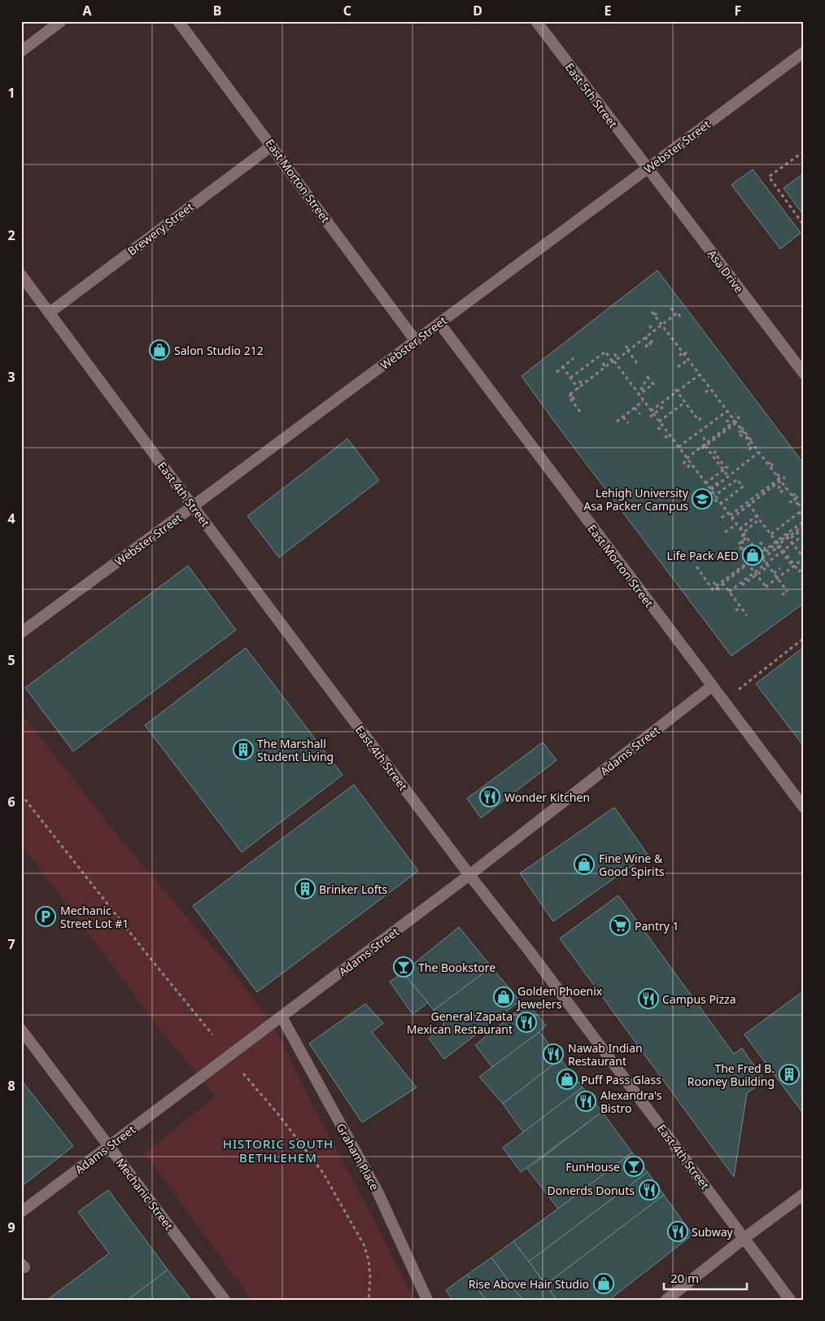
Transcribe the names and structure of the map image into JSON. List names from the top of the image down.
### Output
{
  "streets": {
    "street": [
      "East 5th Street",
      "Webster Street",
      "East Morton Street",
      "Brewery Street",
      "Asa Drive",
      "East 4th Street",
      "Adams Street",
      "Graham Place",
      "Mechanic Street"
    ]
  },
  "crossings": [
    ["East 5th Street", "Webster Street"],
    ["East 5th Street", "Asa Drive"],
    ["Webster Street", "East Morton Street"],
    ["Webster Street", "Asa Drive"],
    ["Webster Street", "East 4th Street"],
    ["East Morton Street", "Brewery Street"],
    ["East Morton Street", "Adams Street"],
    ["Brewery Street", "East 4th Street"],
    ["East 4th Street", "Adams Street"],
    ["Adams Street", "Graham Place"],
    ["Adams Street", "Mechanic Street"]
  ],
  "districts": ["HISTORIC SOUTH BETHLEHEM"],
  "places": {
    "shop": [
      "Salon Studio 212",
      "Life Pack AED",
      "Fine Wine & Good Spirits",
      "Golden Phoenix Jewelers",
      "Puff Pass Glass",
      "Rise Above Hair Studio"
    ],
    "school or university": ["Lehigh University Asa Packer Campus"],
    "building": ["The Marshall Student Living", "Brinker Lofts", "The Fred B. Rooney Building"],
    "restaurant": [
      "Wonder Kitchen",
      "Campus Pizza",
      "General Zapata Mexican Restaurant",
      "Nawab Indian Restaurant",
      "Alexandra's Bistro",
      "Donerds Donuts",
      "Subway"
    ],
    "parking": ["Mechanic Street Lot #1"],
    "supermarket": ["Pantry 1"],
    "bar": ["The Bookstore", "FunHouse"]
  },
  "scale_bar": "20 m",
  "grid": {
    "columns": [
      "A",
      "B",
      "C",
      "D",
      "E",
      "F"
    ],
    "rows": [
      "1",
      "2",
      "3",
      "4",
      "5",
      "6",
      "7",
      "8",
      "9"
    ]
  }
}
